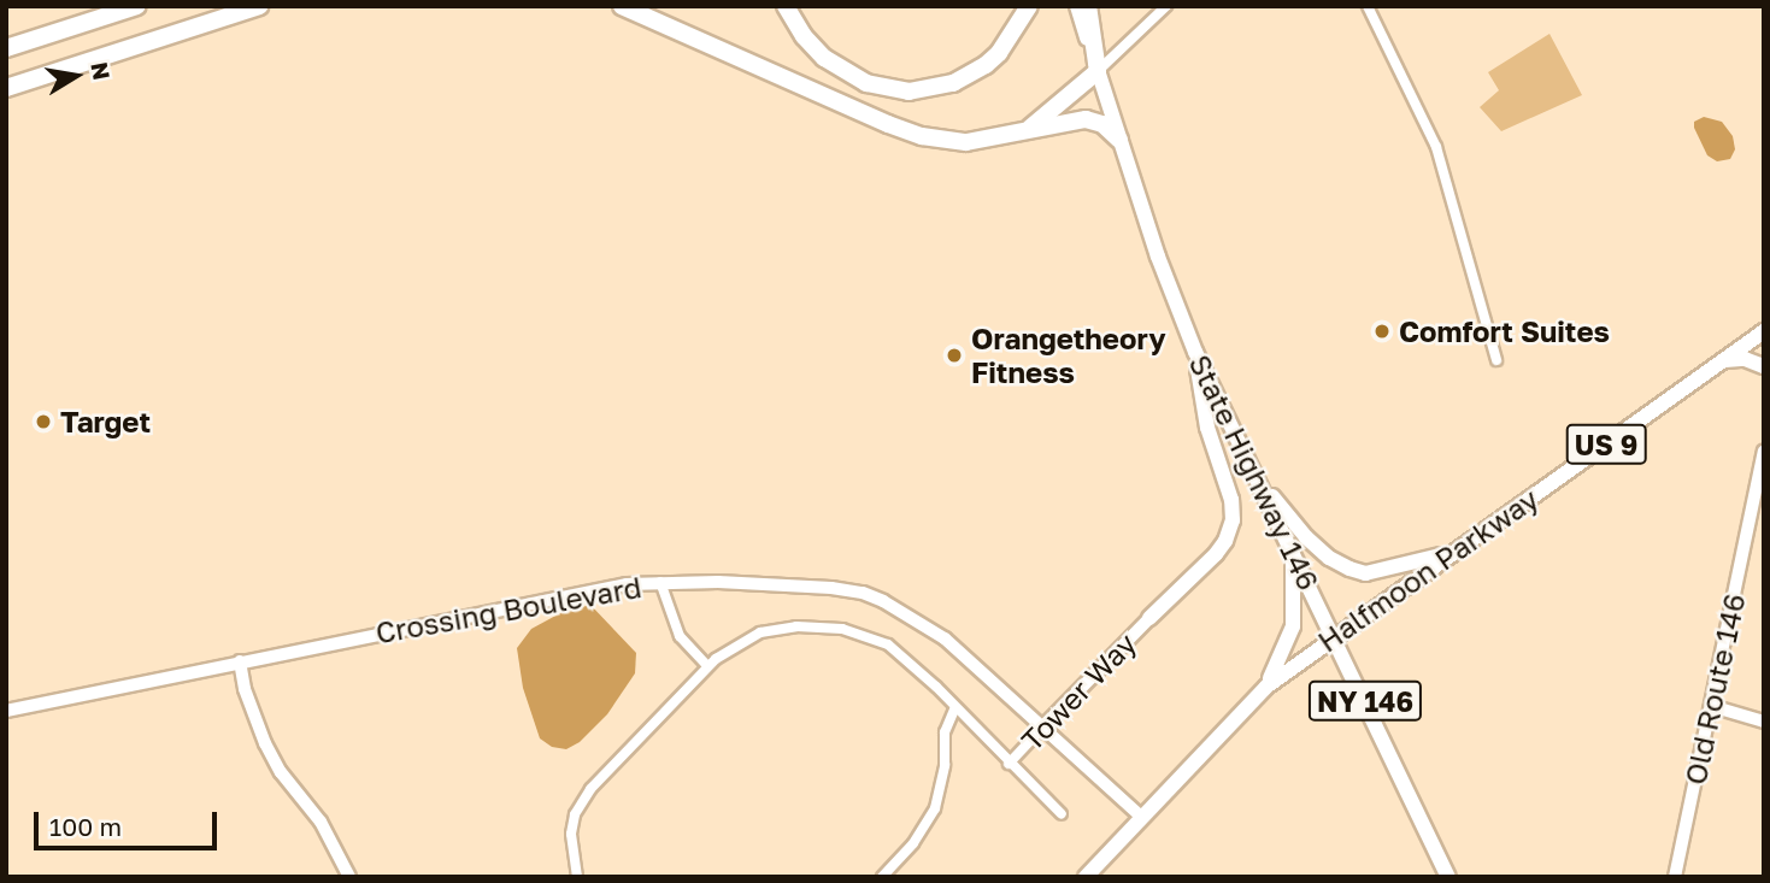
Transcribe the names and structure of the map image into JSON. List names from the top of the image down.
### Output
{
  "streets": {
    "main road": [
      "US 9",
      "State Highway 146",
      "Halfmoon Parkway",
      "NY 146"
    ],
    "street": ["Crossing Boulevard", "Old Route 146", "Tower Way"]
  },
  "crossings": [
    ["State Highway 146", "Halfmoon Parkway"],
    ["Halfmoon Parkway", "Crossing Boulevard"],
    ["Crossing Boulevard", "Tower Way"]
  ],
  "places": ["Comfort Suites", "Orangetheory Fitness", "Target"],
  "scale_bar": "100 m",
  "north": "right"
}
